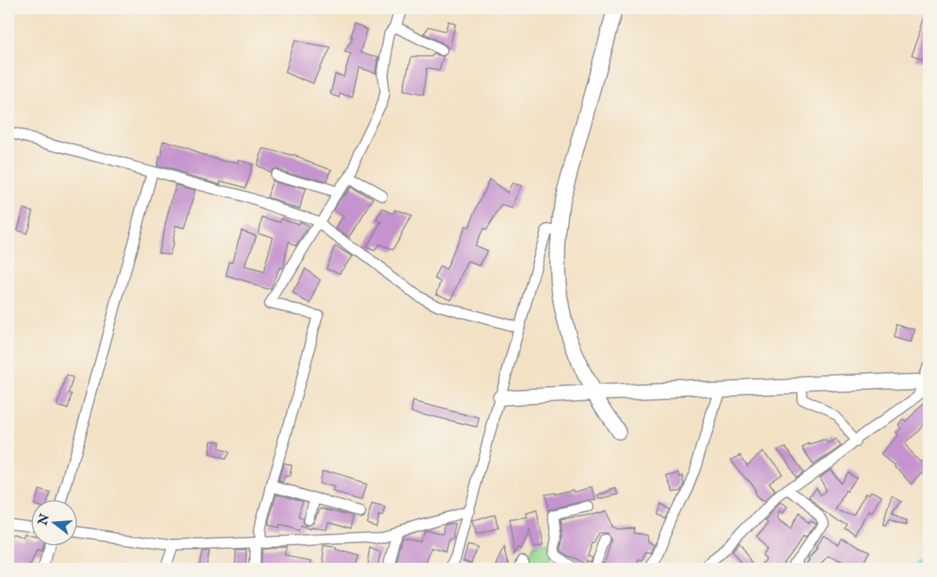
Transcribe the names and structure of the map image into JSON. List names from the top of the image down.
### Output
{
  "north": "left"
}
